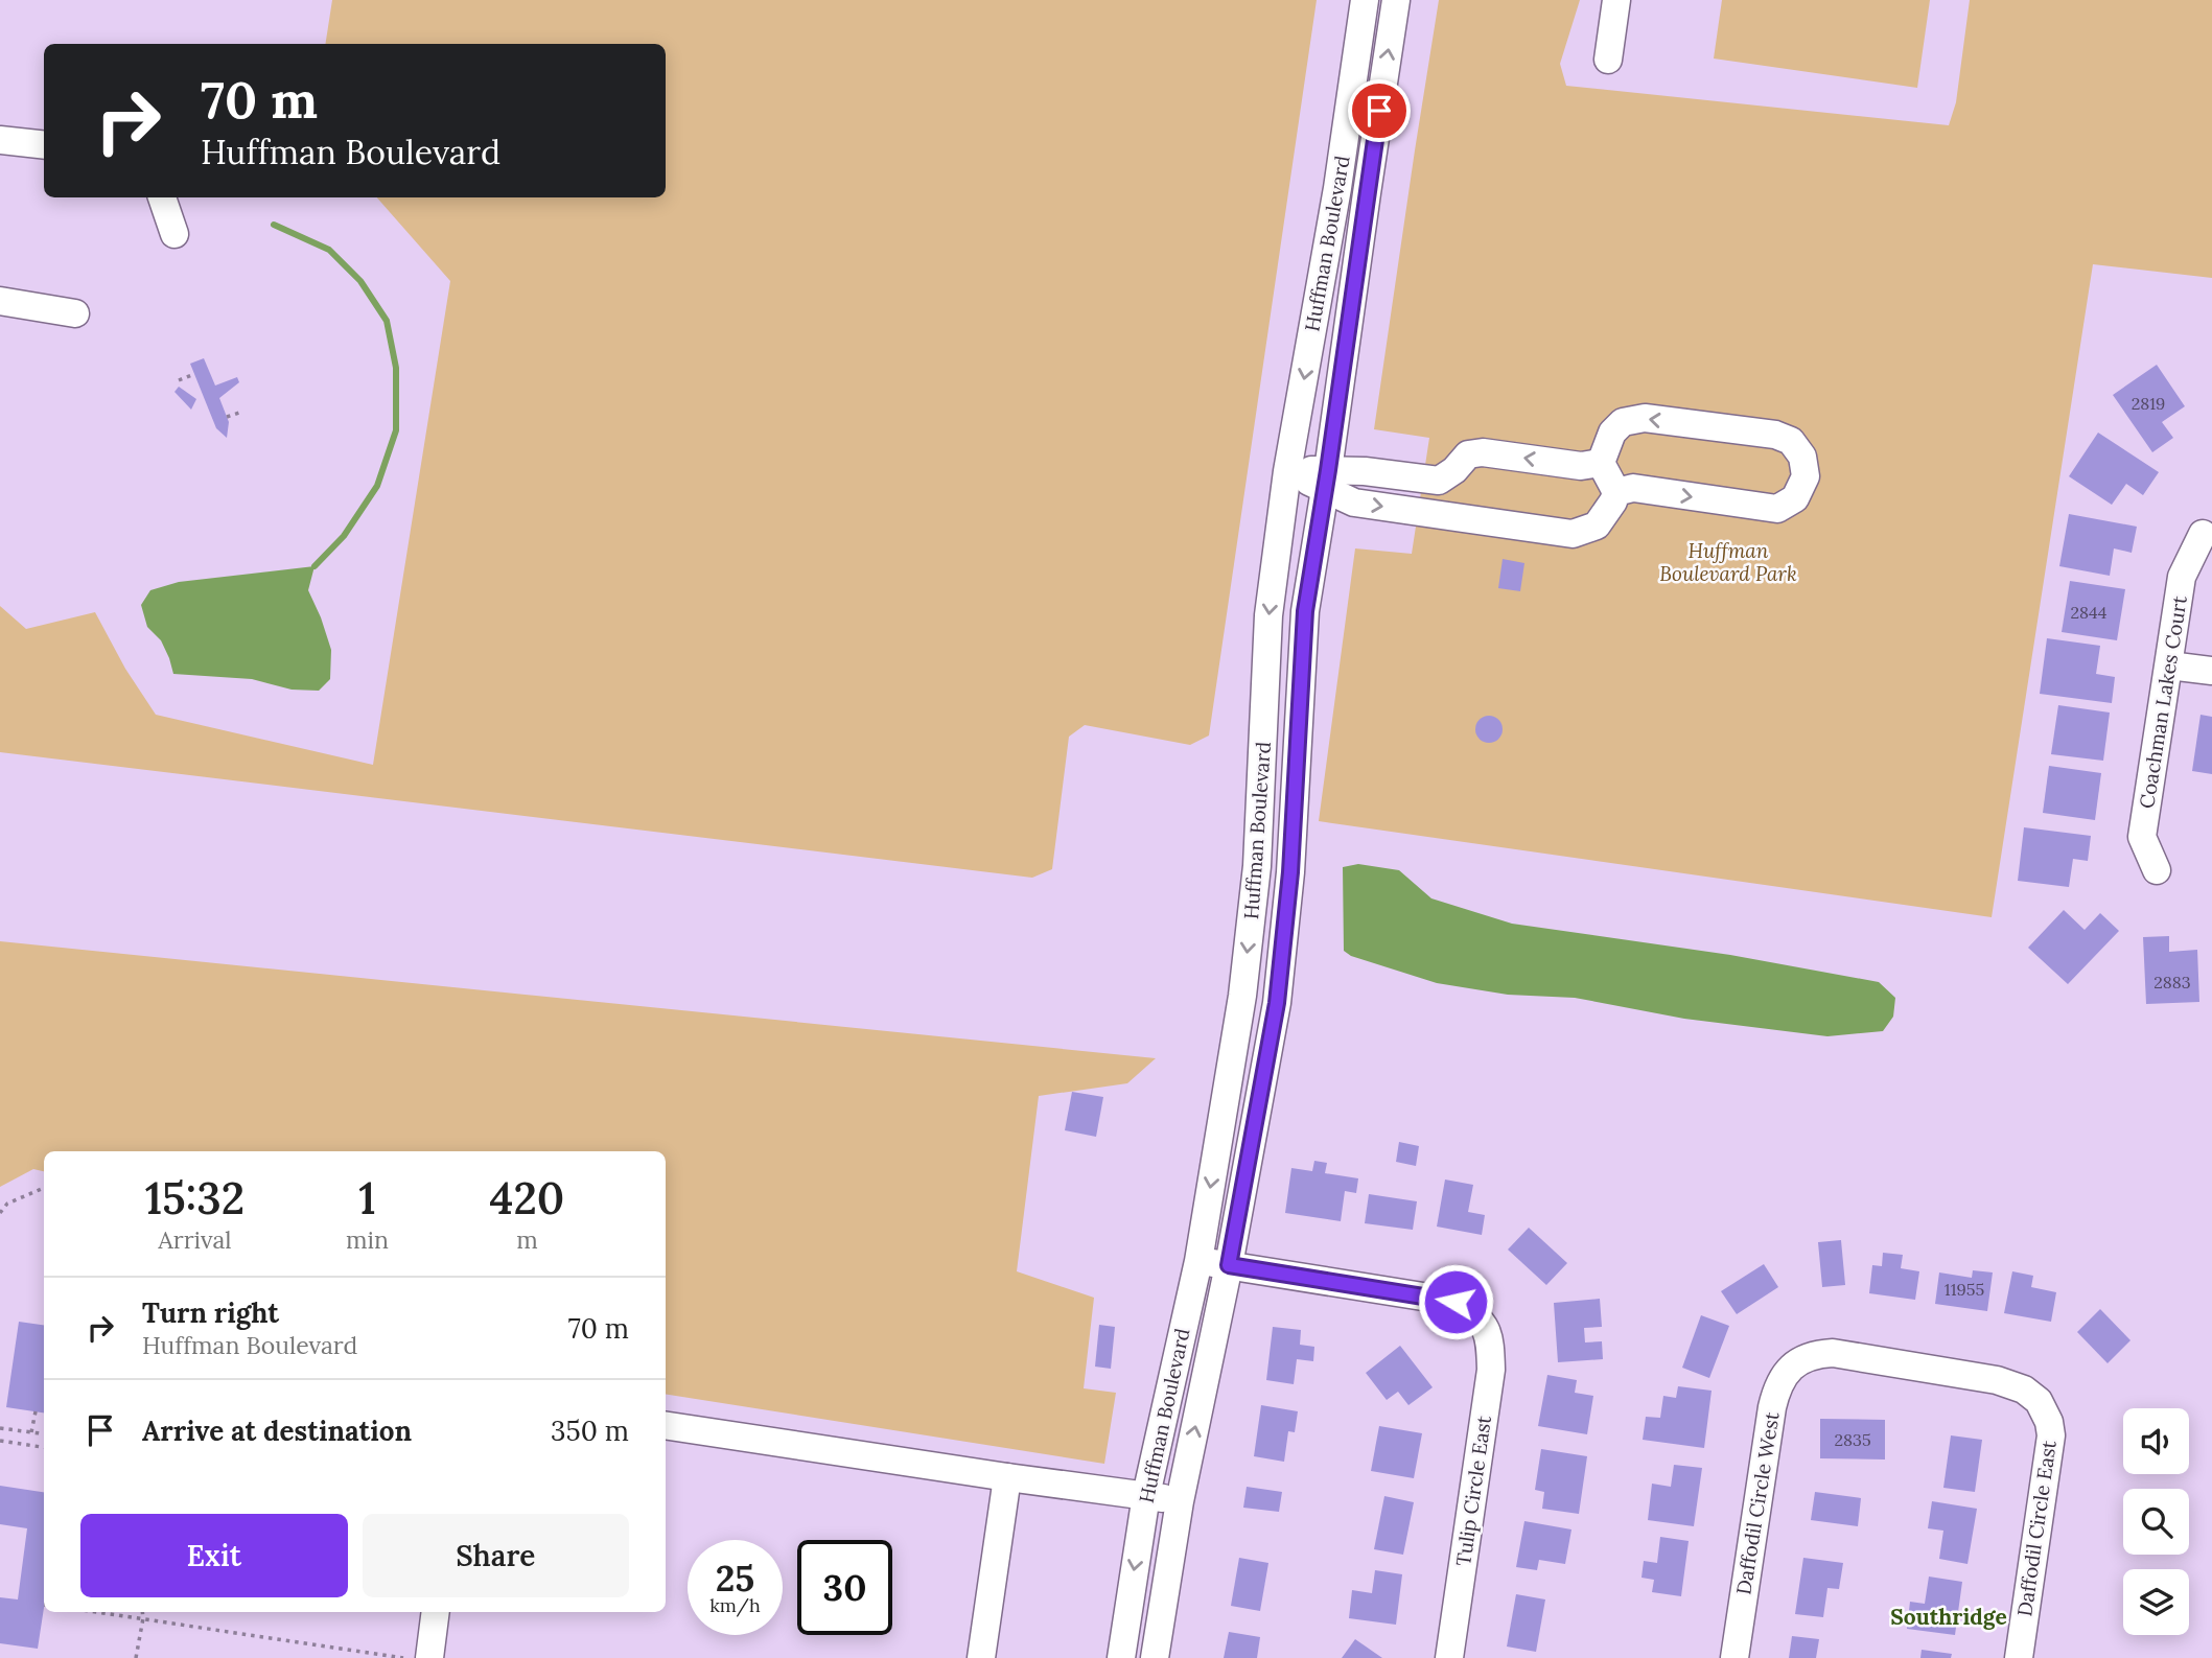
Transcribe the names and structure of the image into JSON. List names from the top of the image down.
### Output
{
  "streets": {
    "street": [
      "Huffman Boulevard",
      "Coachman Lakes Court",
      "Tulip Circle East",
      "Daffodil Circle West",
      "Daffodil Circle East"
    ]
  },
  "crossings": [
    ["Huffman Boulevard", "Tulip Circle East"],
    ["Daffodil Circle West", "Daffodil Circle East"]
  ],
  "districts": ["Southridge"],
  "parks": ["Huffman Boulevard Park"],
  "house_numbers": [
    "2819",
    "2844",
    "2883",
    "11955",
    "2835"
  ],
  "page": {
    "turn": ["70 m", "Huffman Boulevard"],
    "eta": [
      "15:32",
      "Arrival",
      "1",
      "min",
      "420",
      "m"
    ],
    "list": [
      {
        "name": "Turn right",
        "note": "Huffman Boulevard",
        "value": "70 m"
      },
      {
        "name": "Arrive at destination",
        "value": "350 m"
      }
    ],
    "buttons": ["Exit", "Share"],
    "speed": "25 km/h",
    "limit": "30"
  }
}
